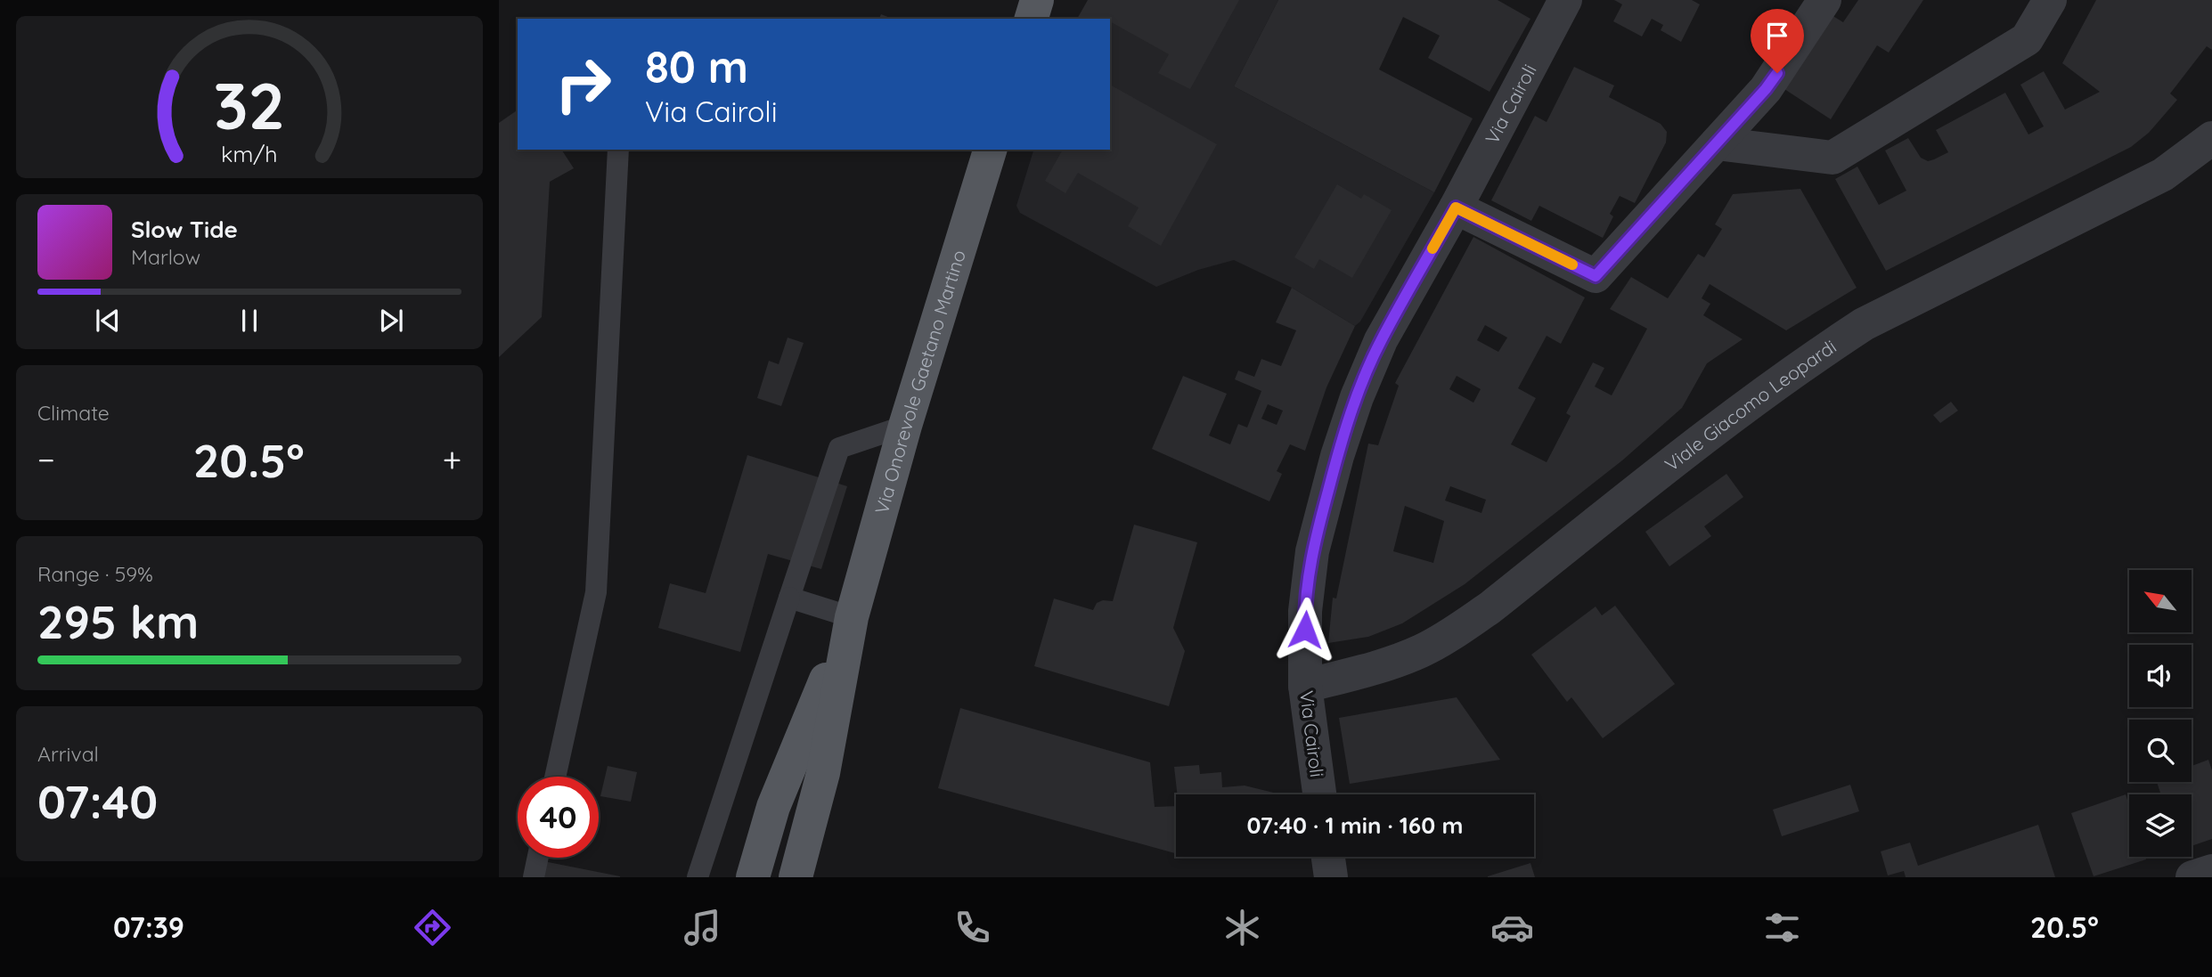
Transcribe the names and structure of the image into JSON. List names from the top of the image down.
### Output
{
  "streets": {
    "main road": ["Via Onorevole Gaetano Martino"],
    "street": ["Via Cairoli", "Viale Giacomo Leopardi"]
  },
  "crossings": [
    ["Via Cairoli", "Viale Giacomo Leopardi"]
  ],
  "north": "top left",
  "page": {
    "turn": ["80 m", "Via Cairoli"],
    "song": ["Slow Tide", "Marlow"],
    "tile": [
      "Climate",
      ["Range · 59%", "295 km"],
      ["Arrival", "07:40"]
    ],
    "heat": ["−", "20.5°", "+"],
    "limit": "40",
    "trip": "07:40 · 1 min · 160 m",
    "tabs": ["07:39", "20.5°"],
    "gauge": ["32", "km/h"]
  }
}
